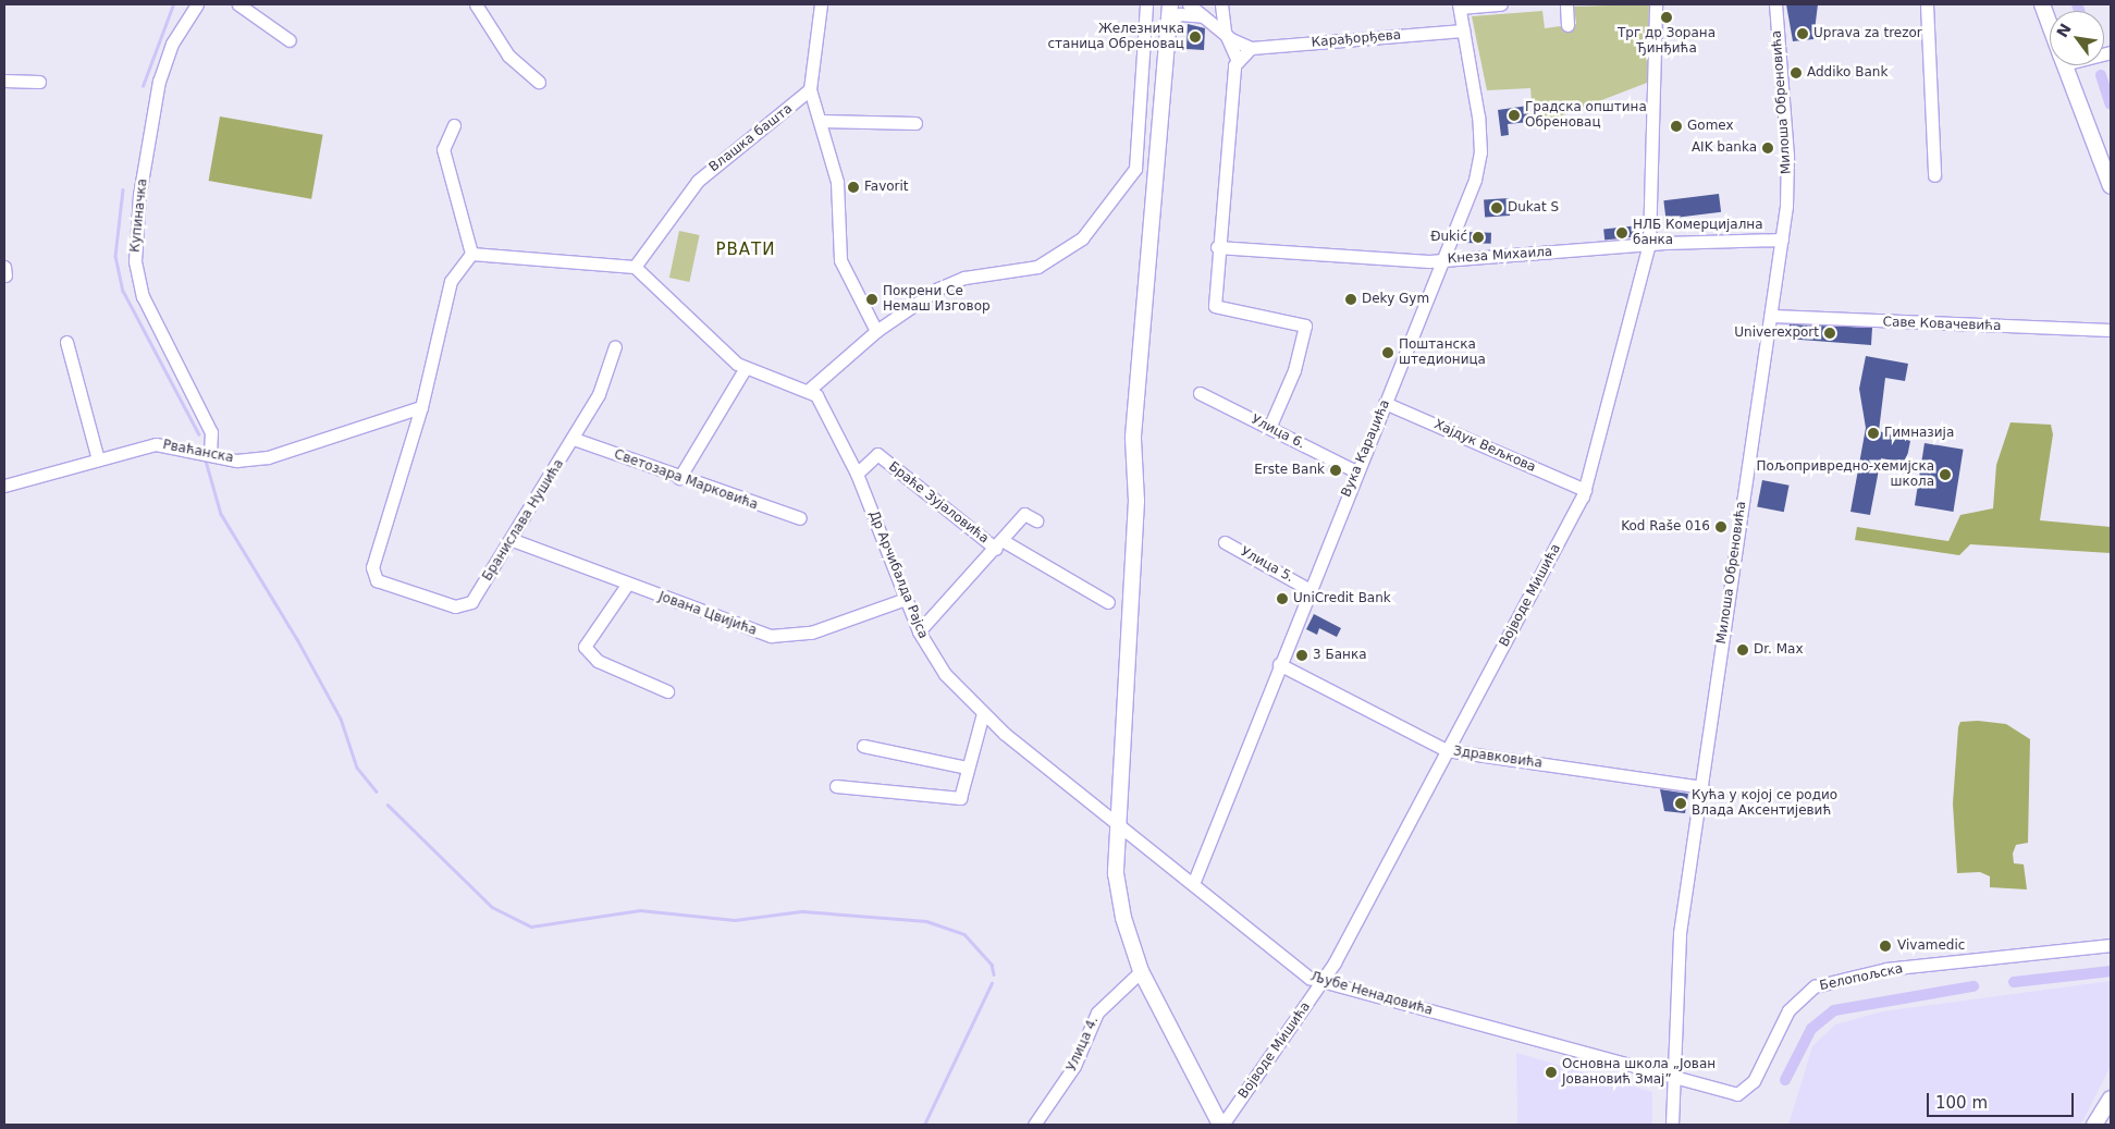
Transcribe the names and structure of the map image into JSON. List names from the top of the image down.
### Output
{
  "streets": {
    "street": [
      "Карађорђева",
      "Милоша Обреновића",
      "Влашка башта",
      "Купиначка",
      "Кнеза Михаила",
      "Саве Ковачевића",
      "Улица 6.",
      "Хајдук Вељкова",
      "Вука Караџића",
      "Рваћанска",
      "Светозара Марковића",
      "Браће Зујаловића",
      "Бранислава Нушића",
      "Улица 5.",
      "Др Арчибалда Рајса",
      "Војводе Мишића",
      "Јована Цвијића",
      "Здравковића",
      "Белопољска",
      "Љубе Ненадовића",
      "Улица 4."
    ]
  },
  "crossings": [
    ["Карађорђева", "Вука Караџића"],
    ["Милоша Обреновића", "Кнеза Михаила"],
    ["Милоша Обреновића", "Саве Ковачевића"],
    ["Милоша Обреновића", "Здравковића"],
    ["Милоша Обреновића", "Белопољска"],
    ["Милоша Обреновића", "Љубе Ненадовића"],
    ["Купиначка", "Рваћанска"],
    ["Кнеза Михаила", "Вука Караџића"],
    ["Кнеза Михаила", "Војводе Мишића"],
    ["Улица 6.", "Вука Караџића"],
    ["Хајдук Вељкова", "Вука Караџића"],
    ["Хајдук Вељкова", "Војводе Мишића"],
    ["Вука Караџића", "Улица 5."],
    ["Вука Караџића", "Здравковића"],
    ["Вука Караџића", "Љубе Ненадовића"],
    ["Рваћанска", "Бранислава Нушића"],
    ["Светозара Марковића", "Бранислава Нушића"],
    ["Браће Зујаловића", "Др Арчибалда Рајса"],
    ["Бранислава Нушића", "Јована Цвијића"],
    ["Др Арчибалда Рајса", "Јована Цвијића"],
    ["Др Арчибалда Рајса", "Љубе Ненадовића"],
    ["Војводе Мишића", "Здравковића"],
    ["Војводе Мишића", "Љубе Ненадовића"],
    ["Белопољска", "Љубе Ненадовића"]
  ],
  "districts": ["РВАТИ"],
  "places": [
    "Трг др Зорана Ђинђића",
    "Uprava za trezor",
    "Железничка станица Обреновац",
    "Addiko Bank",
    "Градска општина Обреновац",
    "Gomex",
    "AIK banka",
    "Favorit",
    "Dukat S",
    "НЛБ Комерцијална банка",
    "Đukić",
    "Покрени Се Немаш Изговор",
    "Deky Gym",
    "Univerexport",
    "Поштанска штедионица",
    "Гимназија",
    "Erste Bank",
    "Пољопривредно-хемијска школа",
    "Kod Raše 016",
    "UniCredit Bank",
    "Dr. Max",
    "3 Банка",
    "Кућа у којој се родио Влада Аксентијевић",
    "Vivamedic",
    "Основна школа „Јован Јовановић Змај”"
  ],
  "scale_bar": "100 m",
  "north": "top left"
}
